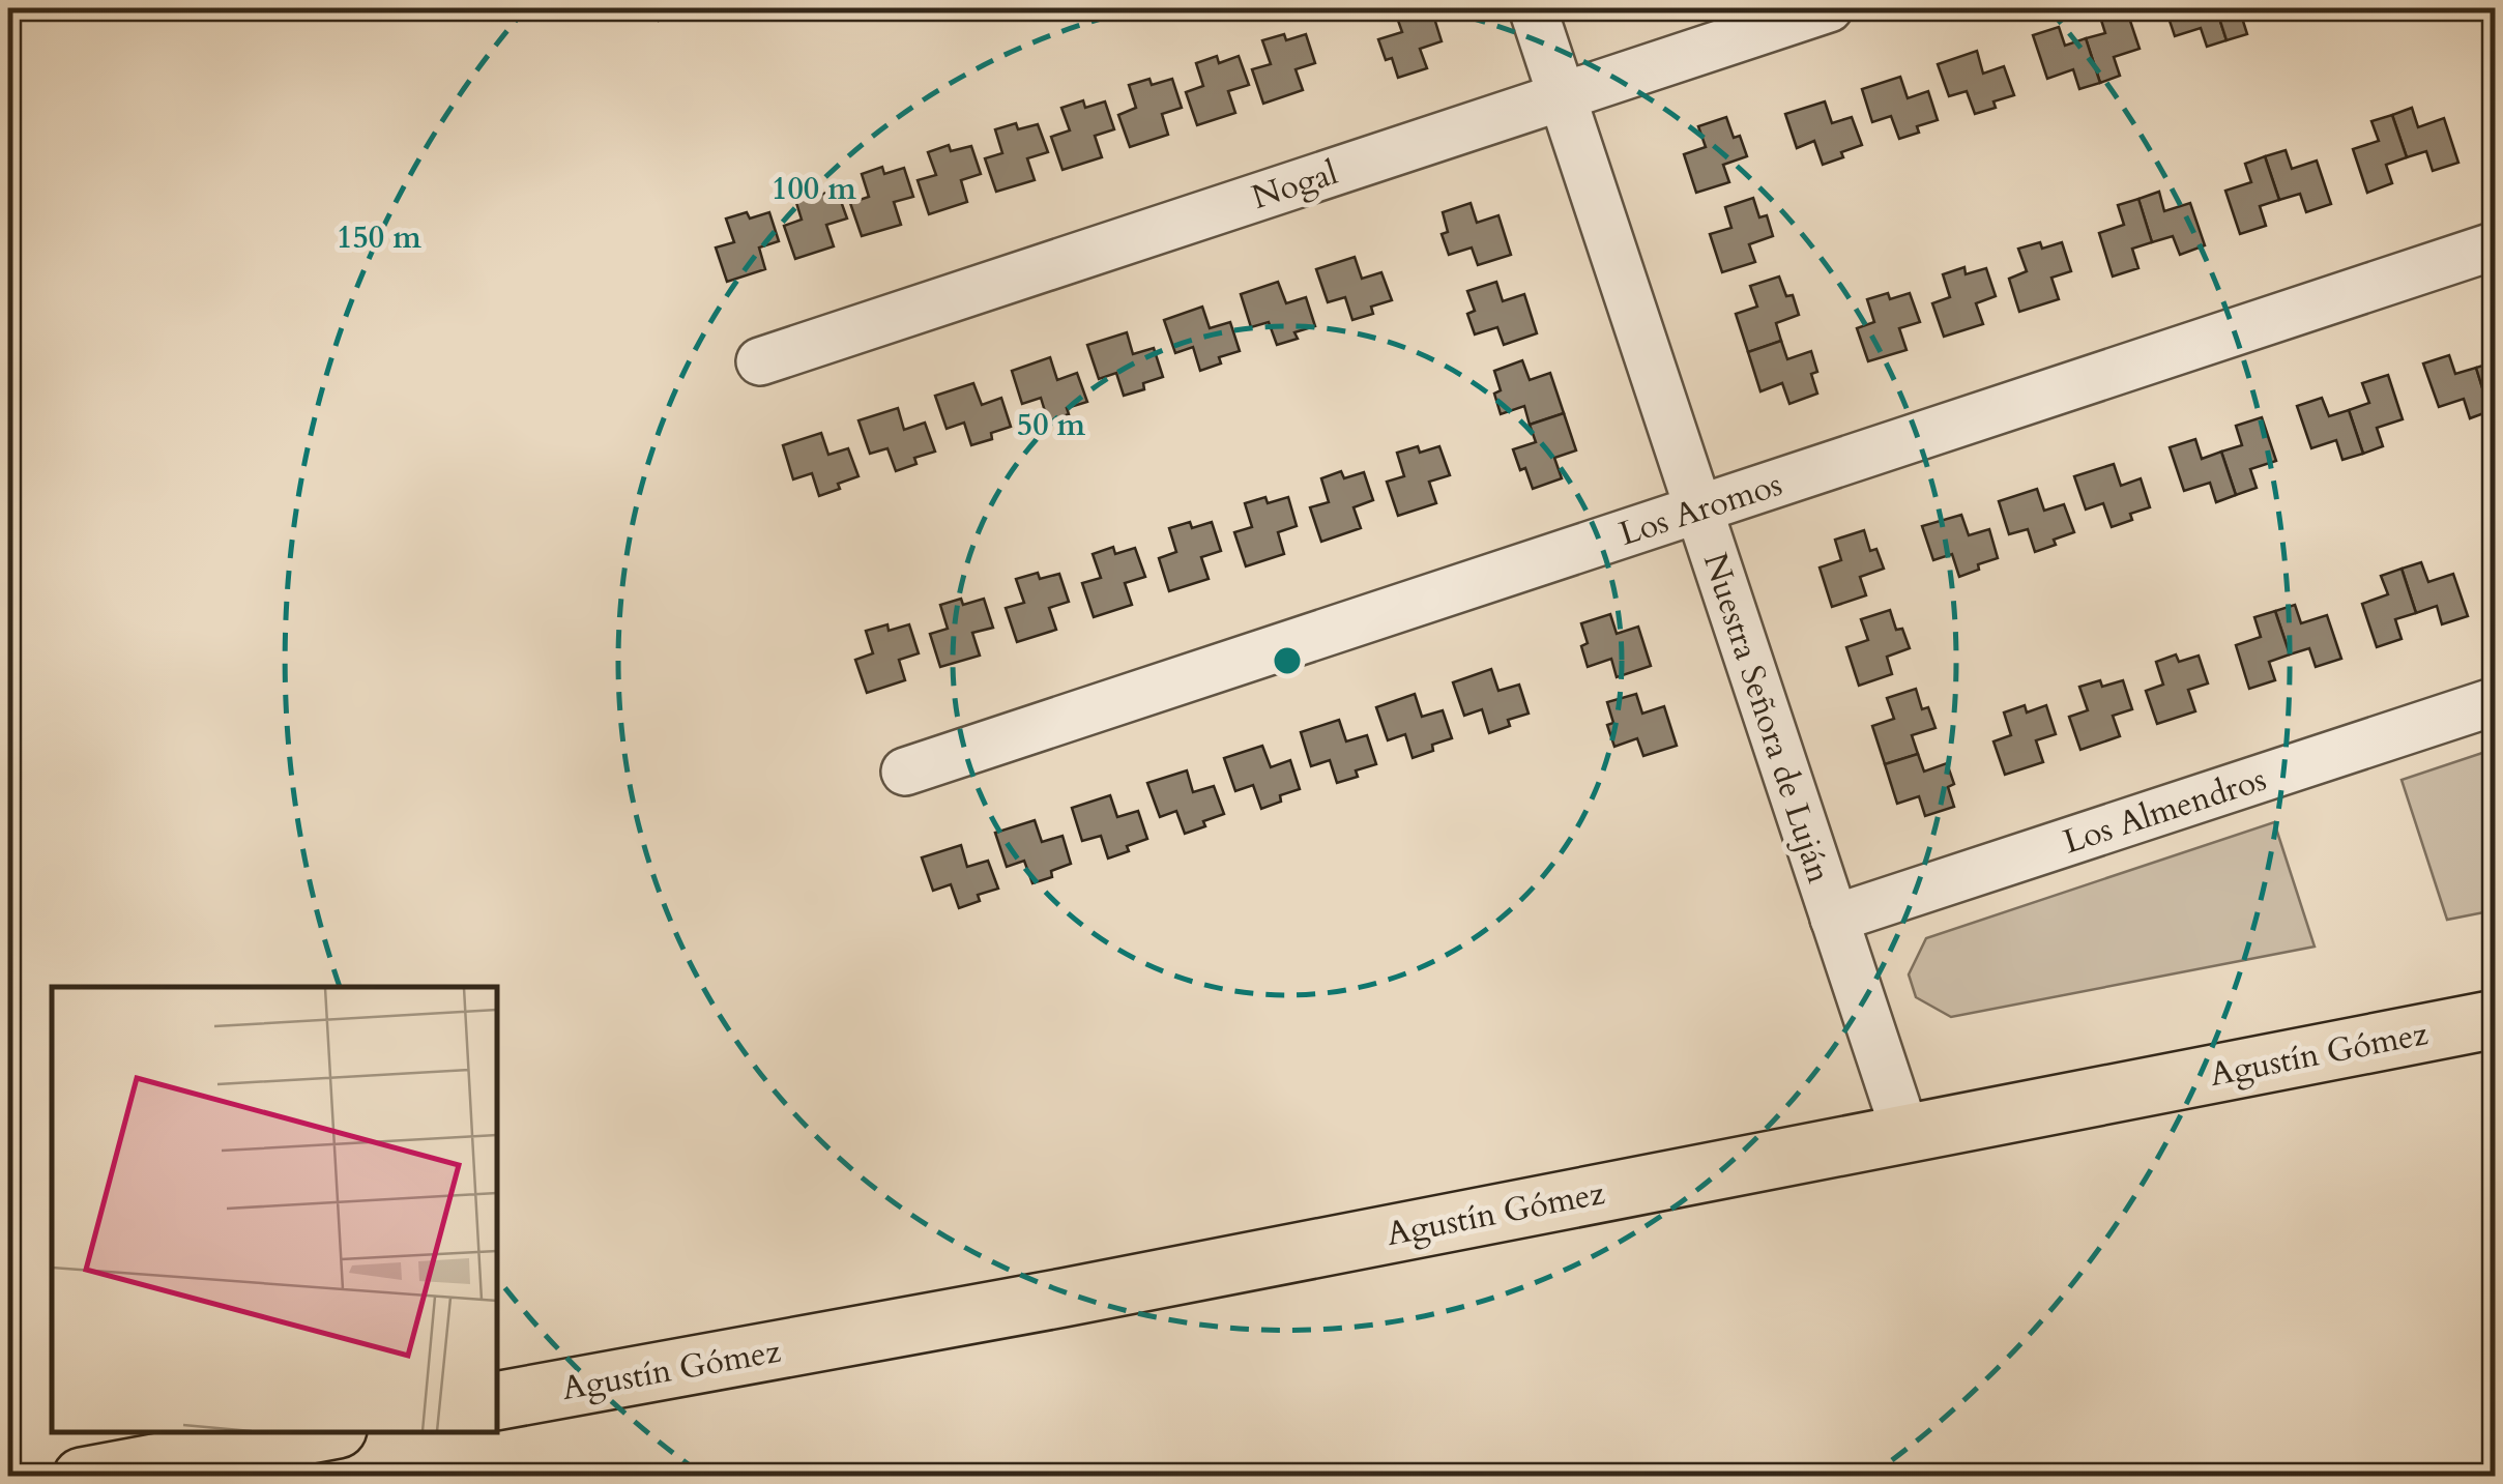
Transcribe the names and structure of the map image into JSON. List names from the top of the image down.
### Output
{
  "streets": {
    "main road": ["Agustín Gómez"],
    "street": [
      "Nogal",
      "Los Aromos",
      "Nuestra Señora de Luján",
      "Los Almendros"
    ]
  },
  "crossings": [
    ["Nogal", "Nuestra Señora de Luján"],
    ["Los Aromos", "Nuestra Señora de Luján"],
    ["Nuestra Señora de Luján", "Los Almendros"],
    ["Nuestra Señora de Luján", "Agustín Gómez"]
  ],
  "rings": ["100 m", "150 m", "50 m"]
}
